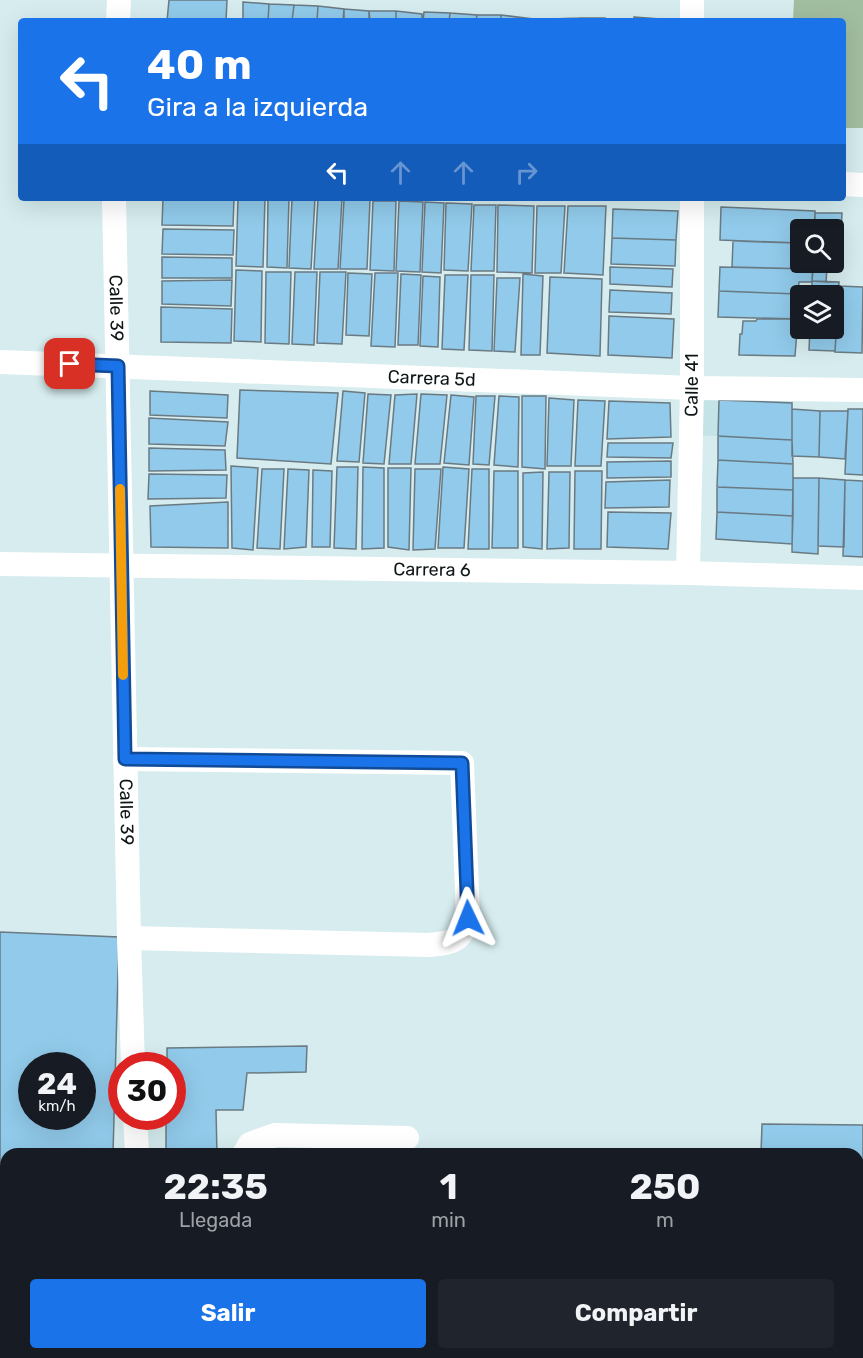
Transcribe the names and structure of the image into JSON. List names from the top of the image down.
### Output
{
  "streets": {
    "street": [
      "Calle 39",
      "Carrera 5d",
      "Calle 41",
      "Carrera 6"
    ]
  },
  "crossings": [
    ["Calle 39", "Carrera 5d"],
    ["Calle 39", "Carrera 6"],
    ["Carrera 5d", "Calle 41"],
    ["Calle 41", "Carrera 6"]
  ],
  "page": {
    "turn": ["40 m", "Gira a la izquierda"],
    "speed": "24 km/h",
    "limit": "30",
    "eta": [
      "22:35",
      "Llegada",
      "1",
      "min",
      "250",
      "m"
    ],
    "buttons": ["Salir", "Compartir"]
  }
}
